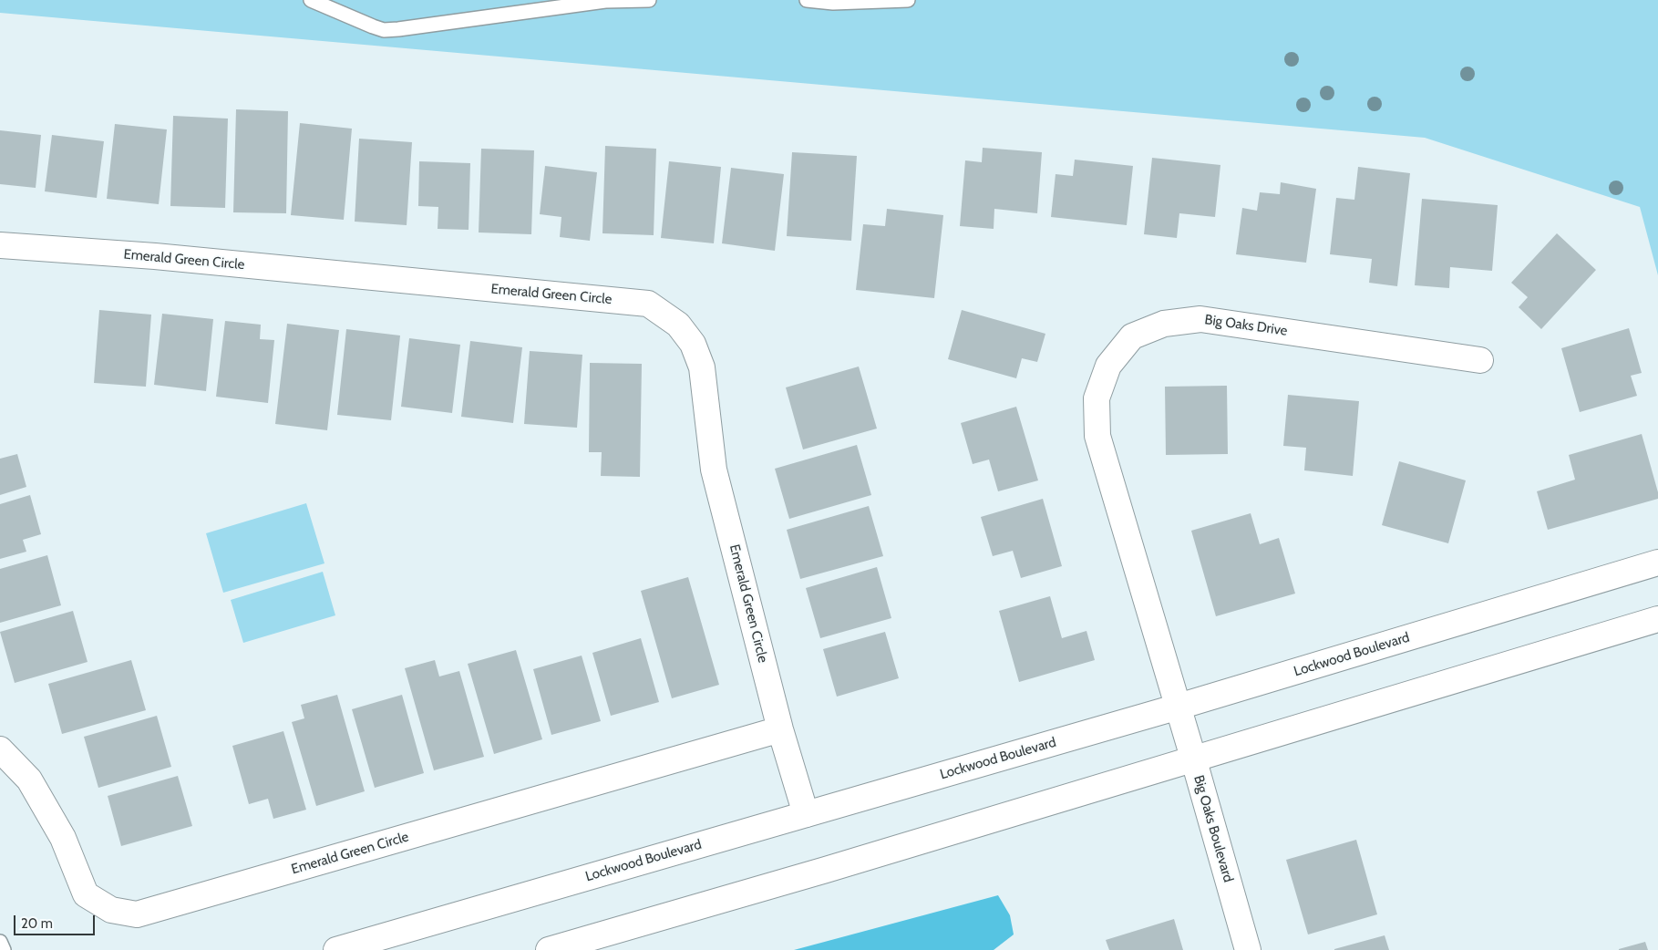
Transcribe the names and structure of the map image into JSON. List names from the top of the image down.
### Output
{
  "streets": {
    "street": [
      "Emerald Green Circle",
      "Big Oaks Drive",
      "Lockwood Boulevard",
      "Big Oaks Boulevard"
    ]
  },
  "crossings": [
    ["Emerald Green Circle", "Lockwood Boulevard"],
    ["Big Oaks Drive", "Lockwood Boulevard"],
    ["Big Oaks Drive", "Big Oaks Boulevard"],
    ["Lockwood Boulevard", "Big Oaks Boulevard"]
  ],
  "scale_bar": "20 m"
}
